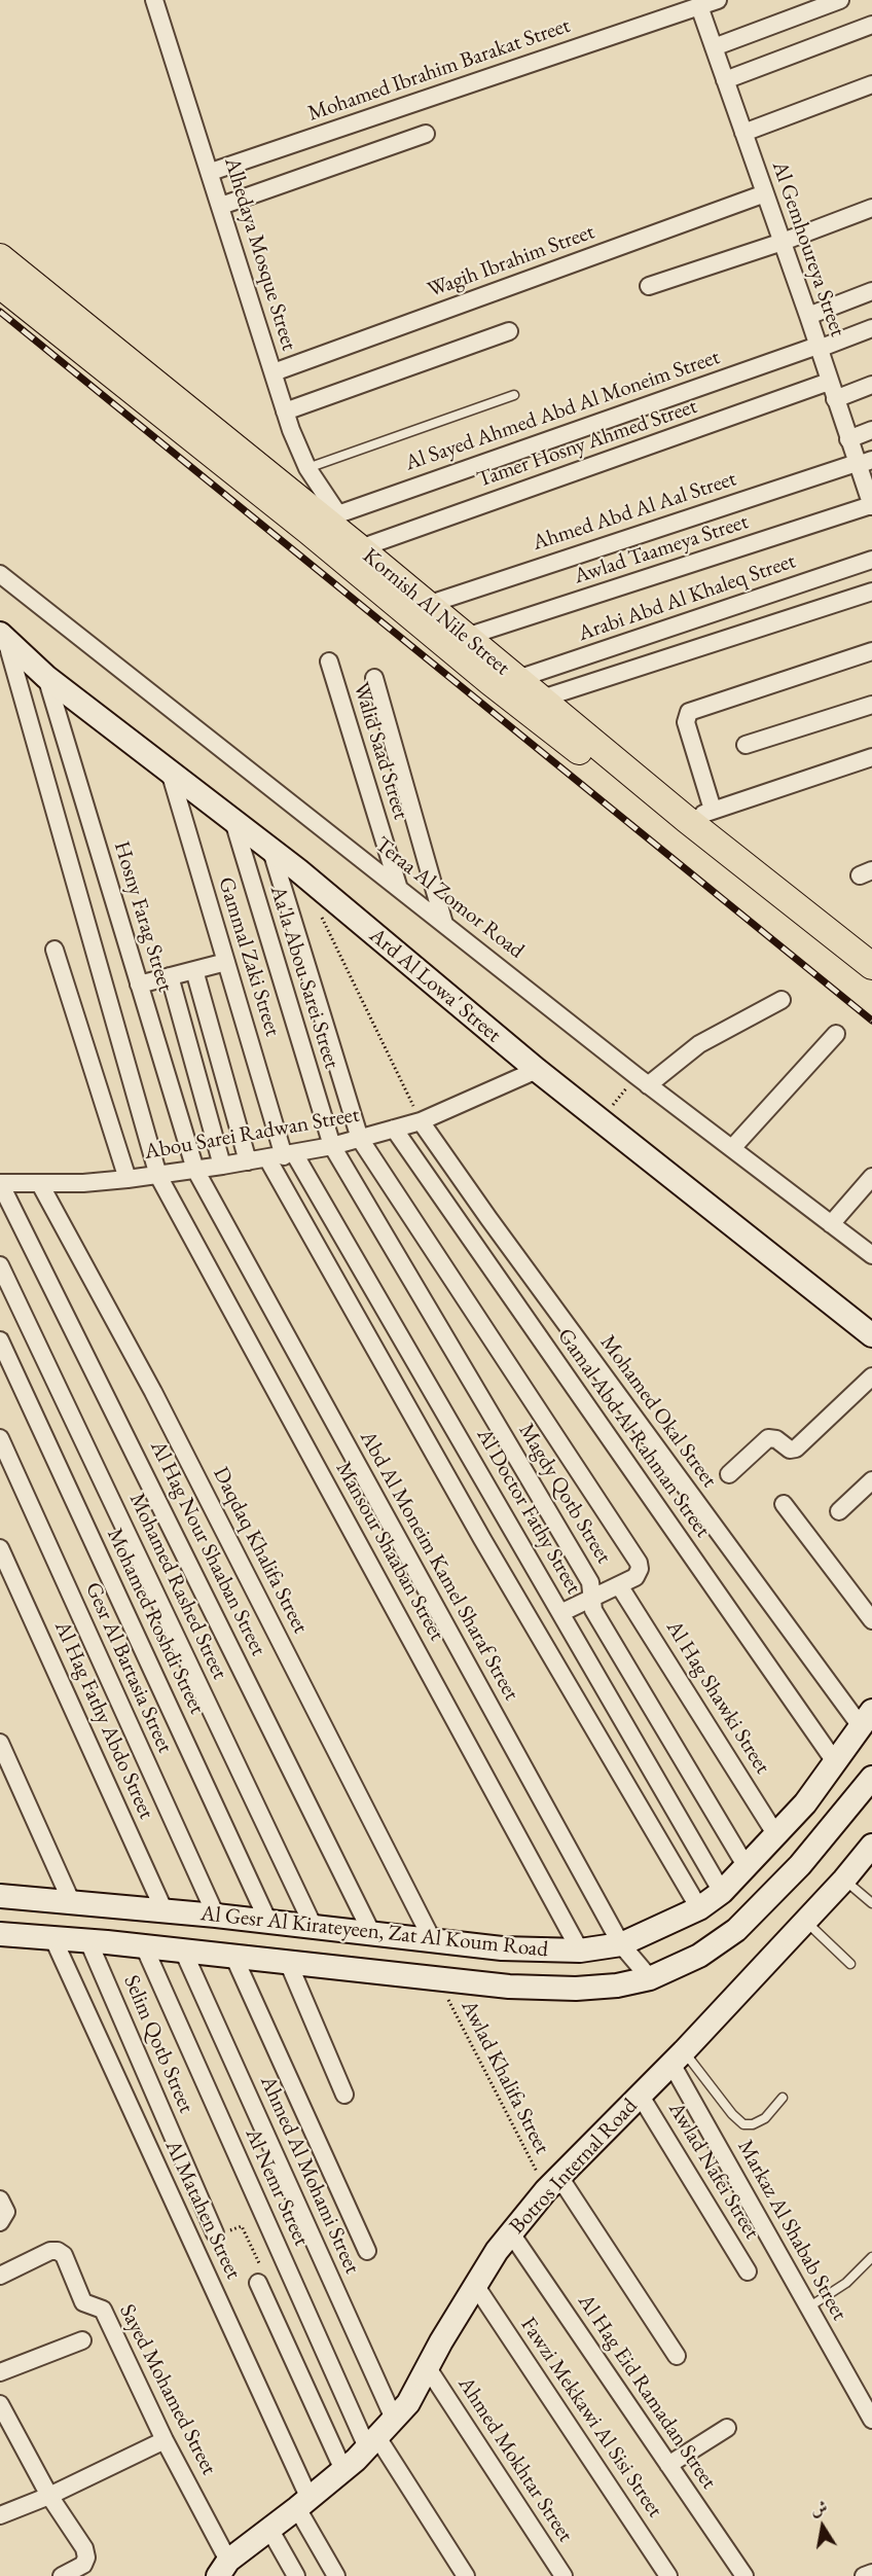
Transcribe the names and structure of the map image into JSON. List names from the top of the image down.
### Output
{
  "streets": {
    "main road": ["Kornish Al Nile Street"],
    "street": [
      "Mohamed Ibrahim Barakat Street",
      "Al Gemhoureya Street",
      "Alhedaya Mosque Street",
      "Wagih Ibrahim Street",
      "Al Sayed Ahmed Abd Al Moneim Street",
      "Tamer Hosny Ahmed Street",
      "Ahmed Abd Al Aal Street",
      "Awlad Taameya Street",
      "Arabi Abd Al Khaleq Street",
      "Walid Saad Street",
      "Teraa Al Zomor Road",
      "Hosny Farag Street",
      "Gammal Zaki Street",
      "Aa'la Abou Sarei Street",
      "Ard Al Lowa' Street",
      "Abou Sarei Radwan Street",
      "Mohamed Okal Street",
      "Gamal Abd Al Rahman Street",
      "Magdy Qotb Street",
      "Al Doctor Fathy Street",
      "Al Hag Nour Shaaban Street",
      "Daqdaq Khalifa Street",
      "Mansour Shaaban Street",
      "Abd Al Moneim Kamel Sharaf Street",
      "Mohamed Rashed Street",
      "Mohamed Roshdi Street",
      "Gesr Al Bartasia Street",
      "Al Hag Shawki Street",
      "Al Hag Fathy Abdo Street",
      "Al Gesr Al Kirateyeen, Zat Al Koum Road",
      "Selim Qotb Street",
      "Botros Internal Road",
      "Awlad Nafei Street",
      "Ahmed Al Mohami Street",
      "Al Nemr Street",
      "Al Matahen Street",
      "Markaz Al Shabab Street",
      "Sayed Mohamed Street",
      "Al Hag Eid Ramadan Street",
      "Fawzi Mekkawi Al Sisi Street",
      "Ahmed Mokhtar Street"
    ],
    "path": ["Awlad Khalifa Street"]
  },
  "crossings": [
    ["Mohamed Ibrahim Barakat Street", "Al Gemhoureya Street"],
    ["Mohamed Ibrahim Barakat Street", "Alhedaya Mosque Street"],
    ["Al Gemhoureya Street", "Wagih Ibrahim Street"],
    ["Al Gemhoureya Street", "Al Sayed Ahmed Abd Al Moneim Street"],
    ["Al Gemhoureya Street", "Tamer Hosny Ahmed Street"],
    ["Al Gemhoureya Street", "Ahmed Abd Al Aal Street"],
    ["Al Gemhoureya Street", "Awlad Taameya Street"],
    ["Alhedaya Mosque Street", "Wagih Ibrahim Street"],
    ["Alhedaya Mosque Street", "Al Sayed Ahmed Abd Al Moneim Street"],
    ["Alhedaya Mosque Street", "Kornish Al Nile Street"],
    ["Al Sayed Ahmed Abd Al Moneim Street", "Kornish Al Nile Street"],
    ["Tamer Hosny Ahmed Street", "Kornish Al Nile Street"],
    ["Ahmed Abd Al Aal Street", "Kornish Al Nile Street"],
    ["Awlad Taameya Street", "Kornish Al Nile Street"],
    ["Arabi Abd Al Khaleq Street", "Kornish Al Nile Street"],
    ["Walid Saad Street", "Teraa Al Zomor Road"],
    ["Hosny Farag Street", "Ard Al Lowa' Street"],
    ["Hosny Farag Street", "Abou Sarei Radwan Street"],
    ["Hosny Farag Street", "Abd Al Moneim Kamel Sharaf Street"],
    ["Gammal Zaki Street", "Ard Al Lowa' Street"],
    ["Gammal Zaki Street", "Abou Sarei Radwan Street"],
    ["Gammal Zaki Street", "Al Doctor Fathy Street"],
    ["Aa'la Abou Sarei Street", "Ard Al Lowa' Street"],
    ["Aa'la Abou Sarei Street", "Abou Sarei Radwan Street"],
    ["Aa'la Abou Sarei Street", "Magdy Qotb Street"],
    ["Ard Al Lowa' Street", "Abou Sarei Radwan Street"],
    ["Ard Al Lowa' Street", "Mansour Shaaban Street"],
    ["Abou Sarei Radwan Street", "Mohamed Okal Street"],
    ["Abou Sarei Radwan Street", "Gamal Abd Al Rahman Street"],
    ["Abou Sarei Radwan Street", "Magdy Qotb Street"],
    ["Abou Sarei Radwan Street", "Al Doctor Fathy Street"],
    ["Abou Sarei Radwan Street", "Al Hag Nour Shaaban Street"],
    ["Abou Sarei Radwan Street", "Daqdaq Khalifa Street"],
    ["Abou Sarei Radwan Street", "Mansour Shaaban Street"],
    ["Abou Sarei Radwan Street", "Abd Al Moneim Kamel Sharaf Street"],
    ["Mohamed Okal Street", "Al Gesr Al Kirateyeen, Zat Al Koum Road"],
    ["Gamal Abd Al Rahman Street", "Al Gesr Al Kirateyeen, Zat Al Koum Road"],
    ["Magdy Qotb Street", "Al Gesr Al Kirateyeen, Zat Al Koum Road"],
    ["Al Doctor Fathy Street", "Al Gesr Al Kirateyeen, Zat Al Koum Road"],
    ["Al Hag Nour Shaaban Street", "Al Gesr Al Kirateyeen, Zat Al Koum Road"],
    ["Daqdaq Khalifa Street", "Al Gesr Al Kirateyeen, Zat Al Koum Road"],
    ["Mansour Shaaban Street", "Al Gesr Al Kirateyeen, Zat Al Koum Road"],
    ["Abd Al Moneim Kamel Sharaf Street", "Al Gesr Al Kirateyeen, Zat Al Koum Road"],
    ["Mohamed Rashed Street", "Al Gesr Al Kirateyeen, Zat Al Koum Road"],
    ["Mohamed Roshdi Street", "Al Gesr Al Kirateyeen, Zat Al Koum Road"],
    ["Gesr Al Bartasia Street", "Al Gesr Al Kirateyeen, Zat Al Koum Road"],
    ["Al Hag Shawki Street", "Al Gesr Al Kirateyeen, Zat Al Koum Road"],
    ["Al Hag Fathy Abdo Street", "Al Gesr Al Kirateyeen, Zat Al Koum Road"],
    ["Al Gesr Al Kirateyeen, Zat Al Koum Road", "Selim Qotb Street"],
    ["Al Gesr Al Kirateyeen, Zat Al Koum Road", "Awlad Khalifa Street"],
    ["Al Gesr Al Kirateyeen, Zat Al Koum Road", "Ahmed Al Mohami Street"],
    ["Al Gesr Al Kirateyeen, Zat Al Koum Road", "Al Nemr Street"],
    ["Al Gesr Al Kirateyeen, Zat Al Koum Road", "Al Matahen Street"],
    ["Awlad Khalifa Street", "Botros Internal Road"],
    ["Botros Internal Road", "Awlad Nafei Street"],
    ["Botros Internal Road", "Ahmed Al Mohami Street"],
    ["Botros Internal Road", "Al Nemr Street"],
    ["Botros Internal Road", "Al Matahen Street"],
    ["Botros Internal Road", "Markaz Al Shabab Street"],
    ["Botros Internal Road", "Sayed Mohamed Street"],
    ["Botros Internal Road", "Al Hag Eid Ramadan Street"],
    ["Botros Internal Road", "Fawzi Mekkawi Al Sisi Street"],
    ["Botros Internal Road", "Ahmed Mokhtar Street"]
  ],
  "north": "top"
}
